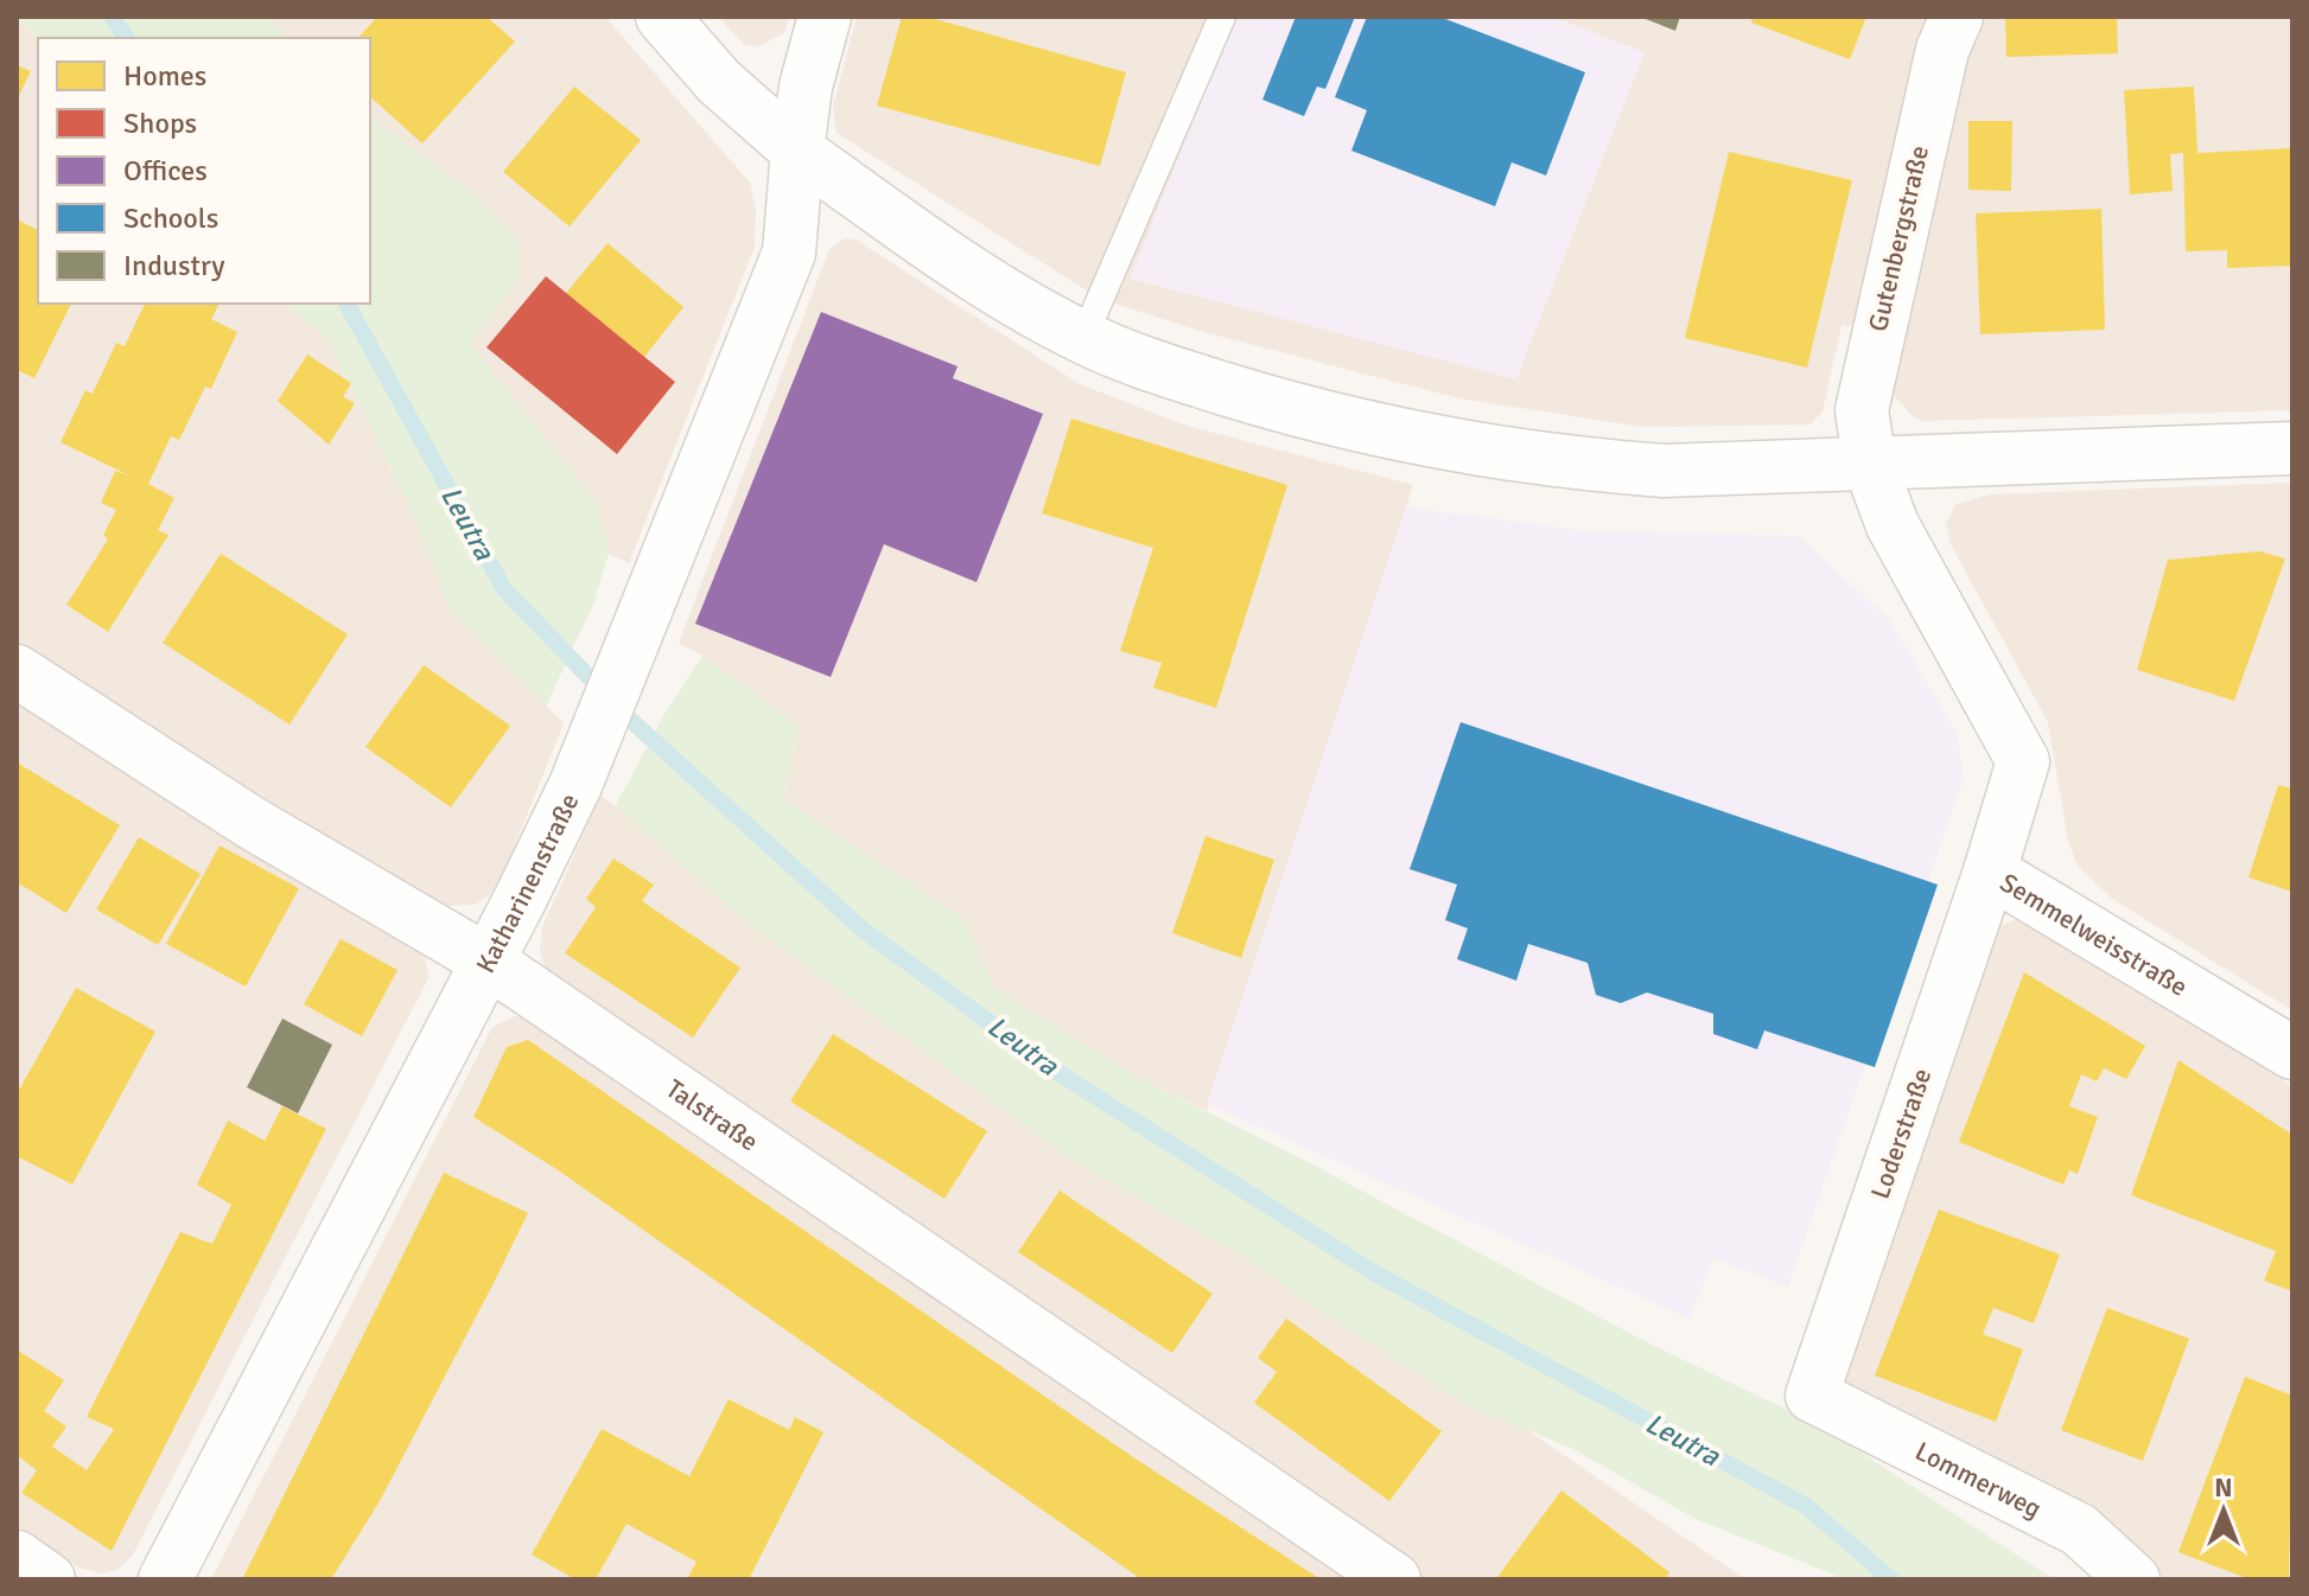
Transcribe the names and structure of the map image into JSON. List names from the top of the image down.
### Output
{
  "streets": {
    "street": [
      "Gutenbergstraße",
      "Katharinenstraße",
      "Semmelweisstraße",
      "Talstraße",
      "Loderstraße",
      "Lommerweg"
    ]
  },
  "crossings": [
    ["Gutenbergstraße", "Semmelweisstraße"],
    ["Katharinenstraße", "Talstraße"],
    ["Semmelweisstraße", "Loderstraße"],
    ["Loderstraße", "Lommerweg"]
  ],
  "water": ["Leutra"],
  "legend": [
    "Homes",
    "Shops",
    "Offices",
    "Schools",
    "Industry"
  ],
  "north": "top"
}
